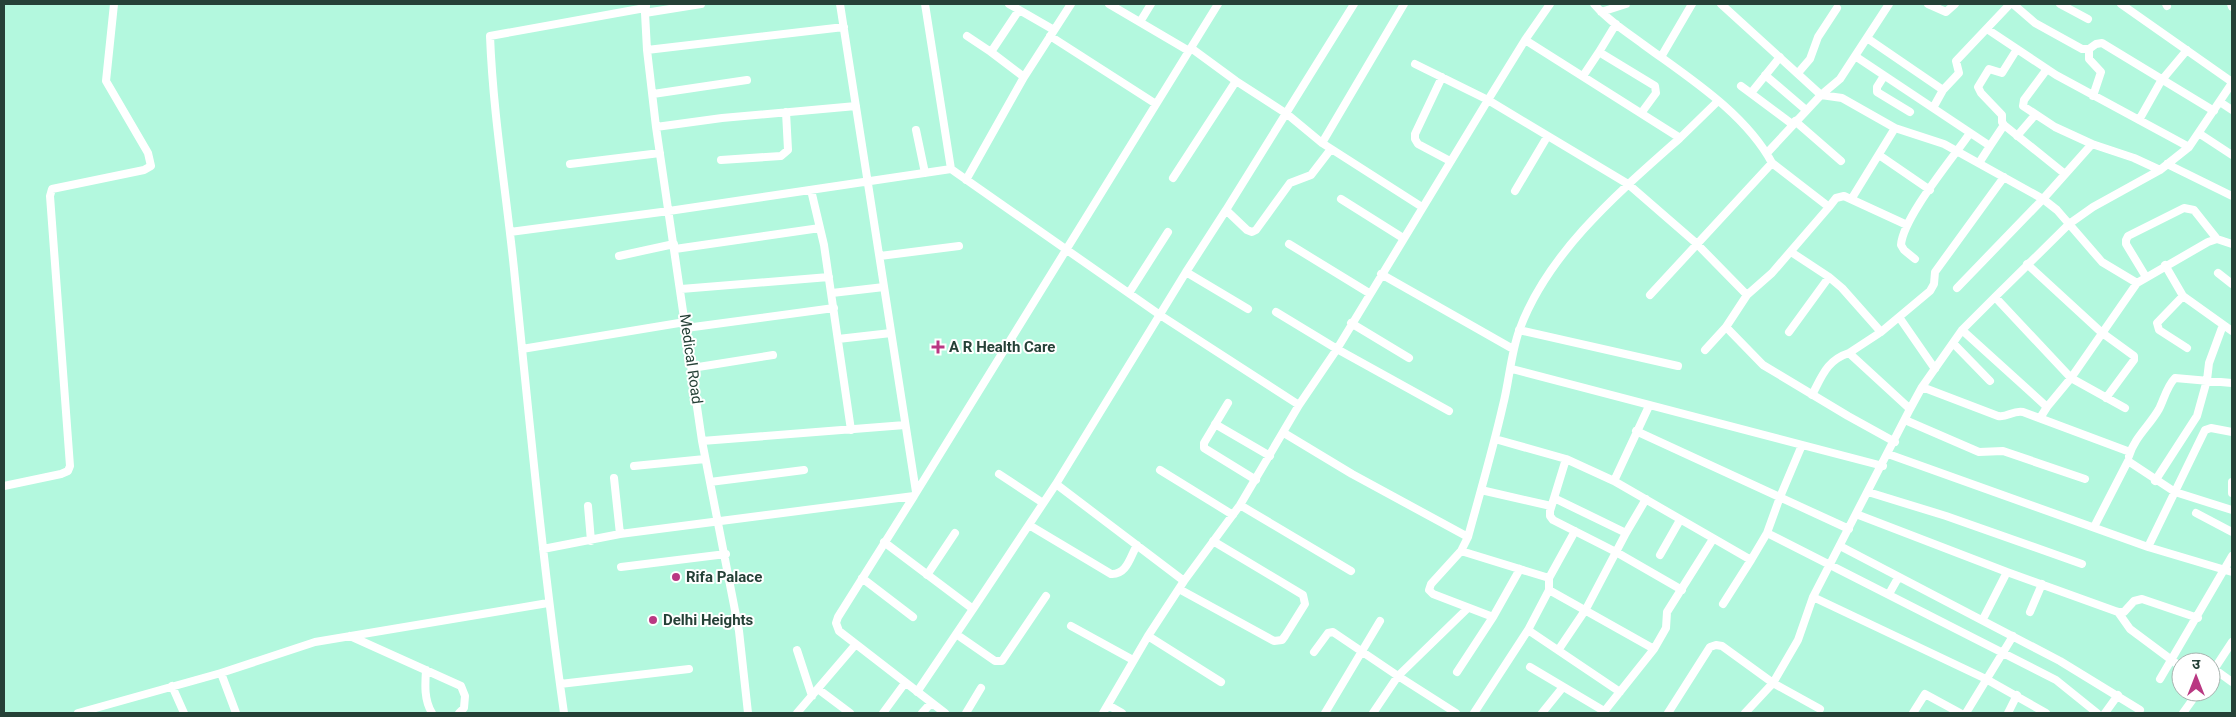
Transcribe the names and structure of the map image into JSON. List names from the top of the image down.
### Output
{
  "streets": {
    "street": ["Medical Road"]
  },
  "places": {
    "health": ["A R Health Care"],
    "other": ["Rifa Palace", "Delhi Heights"]
  },
  "north": "top"
}
